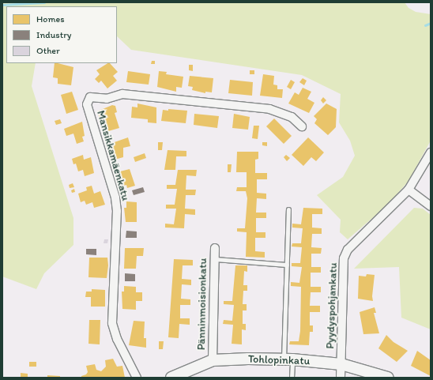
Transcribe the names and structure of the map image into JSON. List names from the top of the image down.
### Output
{
  "streets": {
    "street": [
      "Mansikkamäenkatu",
      "Pänninmoisionkatu",
      "Pyydyspohjankatu",
      "Tohlopinkatu"
    ]
  },
  "crossings": [
    ["Pänninmoisionkatu", "Tohlopinkatu"],
    ["Pyydyspohjankatu", "Tohlopinkatu"]
  ],
  "legend": ["Homes", "Industry", "Other"]
}
